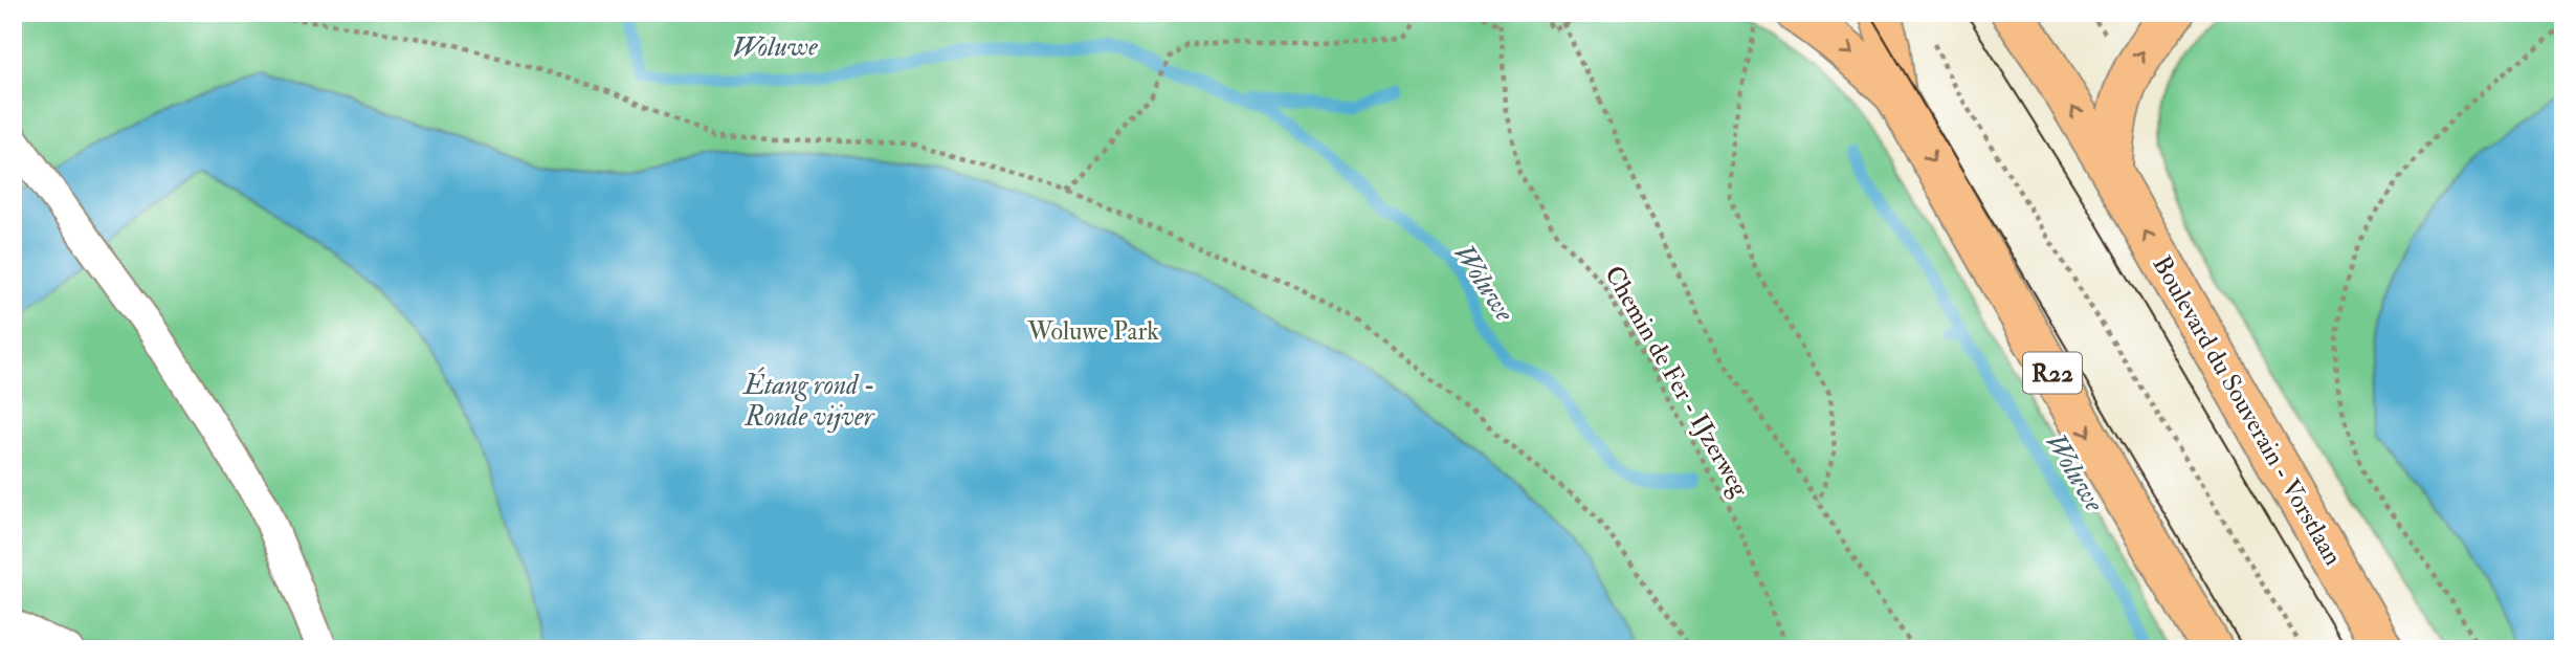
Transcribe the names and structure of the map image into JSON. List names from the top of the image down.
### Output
{
  "streets": {
    "main road": ["R22", "Boulevard du Souverain - Vorstlaan"],
    "path": ["Chemin de Fer - IJzerweg"]
  },
  "water": ["Woluwe", "Étang rond - Ronde vijver"],
  "parks": ["Woluwe Park"]
}
